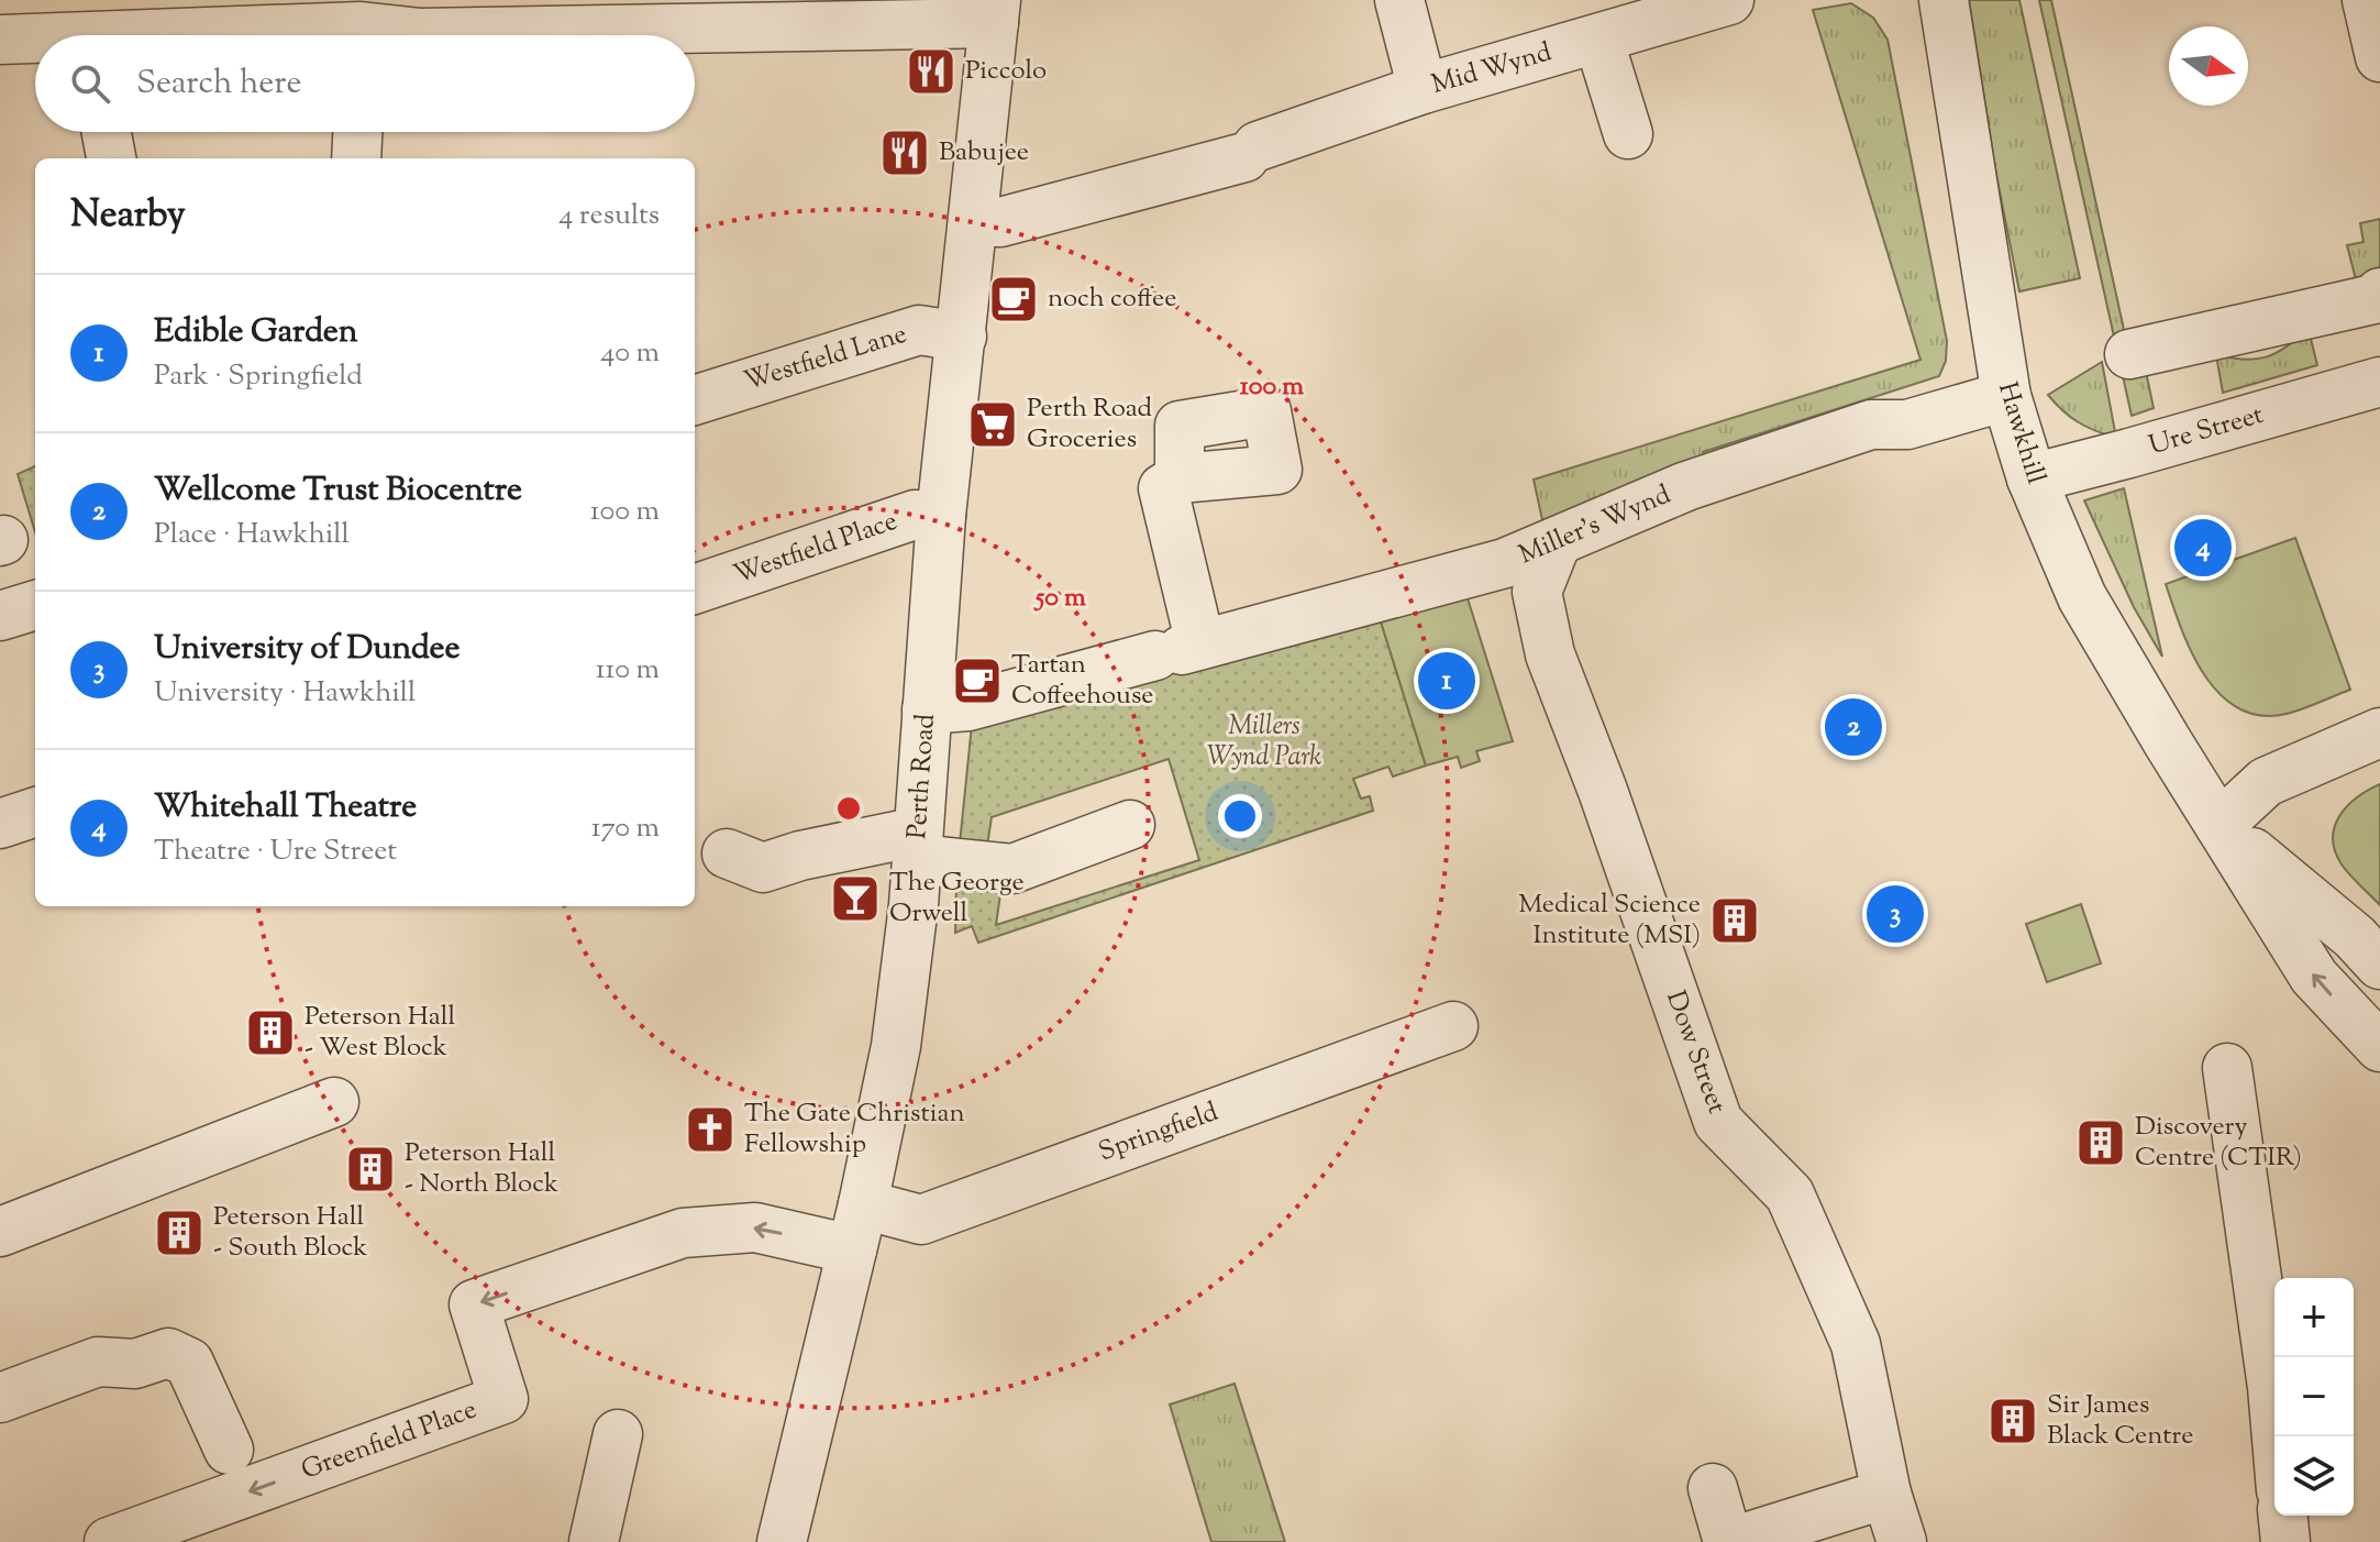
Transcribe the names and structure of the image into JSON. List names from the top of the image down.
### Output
{
  "streets": {
    "street": [
      "Mid Wynd",
      "Westfield Lane",
      "Ure Street",
      "Hawkhill",
      "Miller's Wynd",
      "Westfield Place",
      "Perth Road",
      "Dow Street",
      "Springfield",
      "Greenfield Place"
    ]
  },
  "crossings": [
    ["Mid Wynd", "Perth Road"],
    ["Westfield Lane", "Perth Road"],
    ["Ure Street", "Hawkhill"],
    ["Hawkhill", "Miller's Wynd"],
    ["Miller's Wynd", "Perth Road"],
    ["Miller's Wynd", "Dow Street"],
    ["Westfield Place", "Perth Road"],
    ["Perth Road", "Springfield"],
    ["Perth Road", "Greenfield Place"],
    ["Springfield", "Greenfield Place"]
  ],
  "parks": ["Millers Wynd Park"],
  "places": {
    "restaurant": ["Piccolo", "Babujee"],
    "cafe": ["noch coffee", "Tartan Coffeehouse"],
    "supermarket": ["Perth Road Groceries"],
    "bar": ["The George Orwell"],
    "building": [
      "Medical Science Institute (MSI)",
      "Peterson Hall - West Block",
      "Discovery Centre (CTIR)",
      "Peterson Hall - North Block",
      "Peterson Hall - South Block",
      "Sir James Black Centre"
    ],
    "church": ["The Gate Christian Fellowship"]
  },
  "north": "right",
  "page": {
    "search": "Search here",
    "heading": ["Nearby", "4 results"],
    "list": [
      {
        "mark": "1",
        "name": "Edible Garden",
        "note": "Park · Springfield",
        "value": "40 m"
      },
      {
        "mark": "2",
        "name": "Wellcome Trust Biocentre",
        "note": "Place · Hawkhill",
        "value": "100 m"
      },
      {
        "mark": "3",
        "name": "University of Dundee",
        "note": "University · Hawkhill",
        "value": "110 m"
      },
      {
        "mark": "4",
        "name": "Whitehall Theatre",
        "note": "Theatre · Ure Street",
        "value": "170 m"
      }
    ],
    "pins": [
      "4",
      "1",
      "2",
      "3"
    ],
    "map_buttons": ["+", "−"]
  },
  "rings": ["100 m", "50 m"]
}
